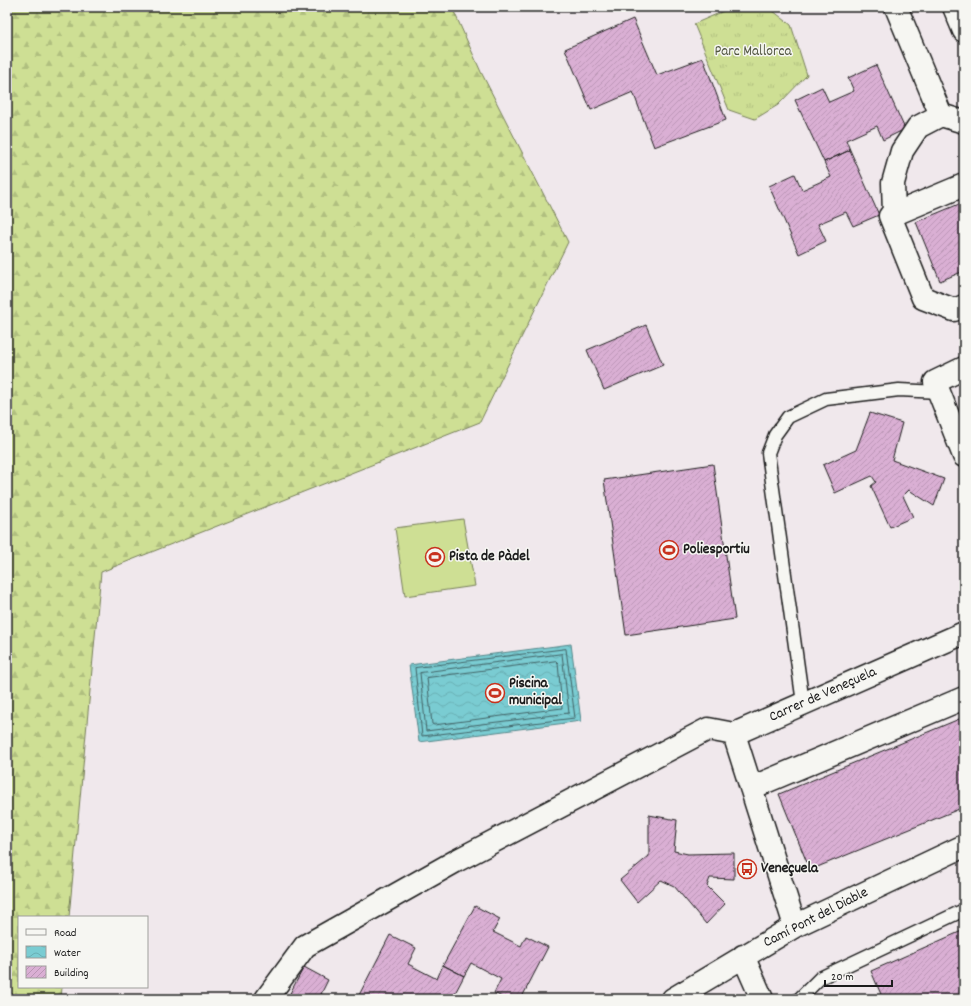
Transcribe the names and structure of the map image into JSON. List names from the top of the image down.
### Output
{
  "streets": {
    "street": ["Carrer de Veneçuela", "Camí Pont del Diable"]
  },
  "parks": ["Parc Mallorca"],
  "places": {
    "sports": ["Poliesportiu", "Pista de Pàdel", "Piscina municipal"],
    "bus stop": ["Veneçuela"]
  },
  "legend": ["Road", "Water", "Building"],
  "scale_bar": "20 m"
}
